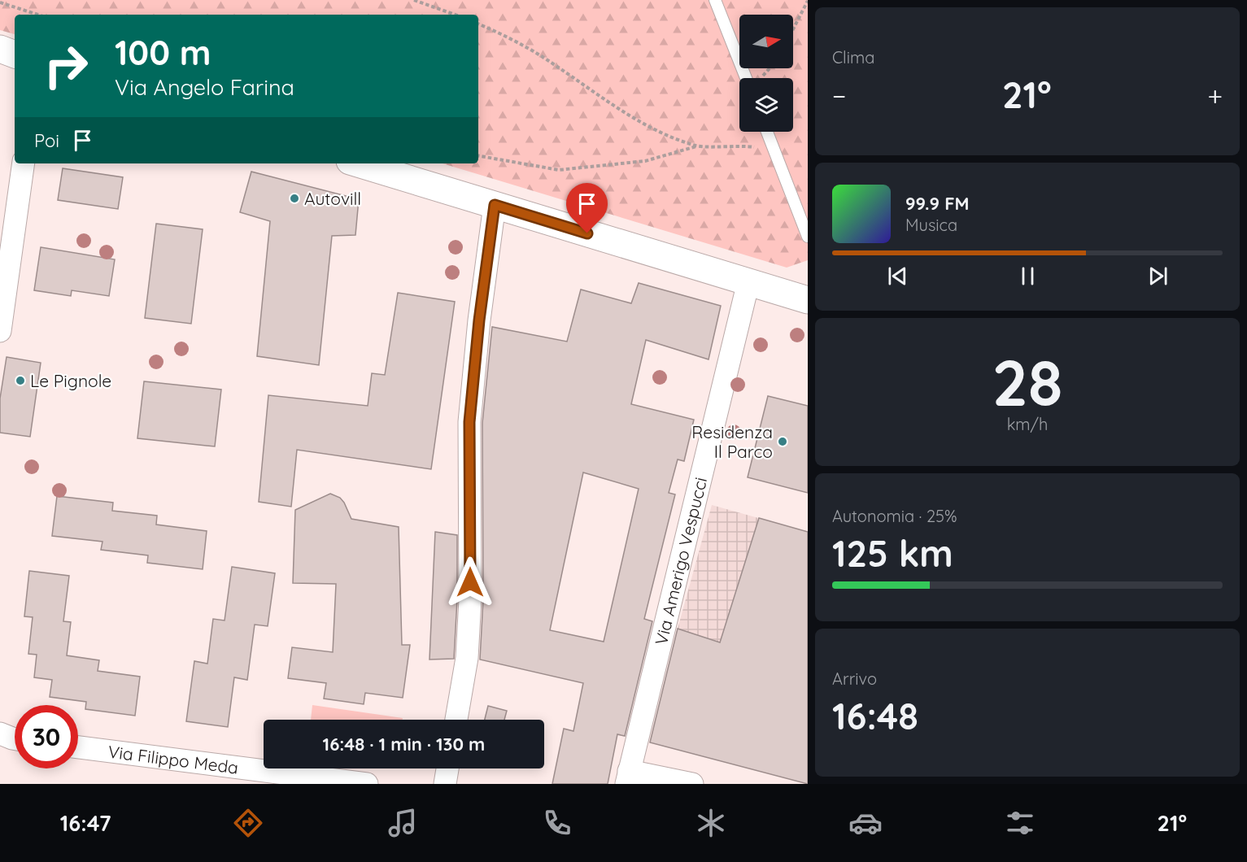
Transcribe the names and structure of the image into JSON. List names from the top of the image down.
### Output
{
  "streets": {
    "street": ["Via Amerigo Vespucci", "Via Filippo Meda"]
  },
  "places": ["Autovill", "Le Pignole", "Residenza Il Parco"],
  "north": "right",
  "page": {
    "tile": [
      "Clima",
      ["28", "km/h"],
      ["Autonomia · 25%", "125 km"],
      ["Arrivo", "16:48"]
    ],
    "turn": ["100 m", "Via Angelo Farina"],
    "heat": ["−", "21°", "+"],
    "then": "Poi",
    "song": ["99.9 FM", "Musica"],
    "limit": "30",
    "trip": "16:48 · 1 min · 130 m",
    "tabs": ["16:47", "21°"]
  }
}
